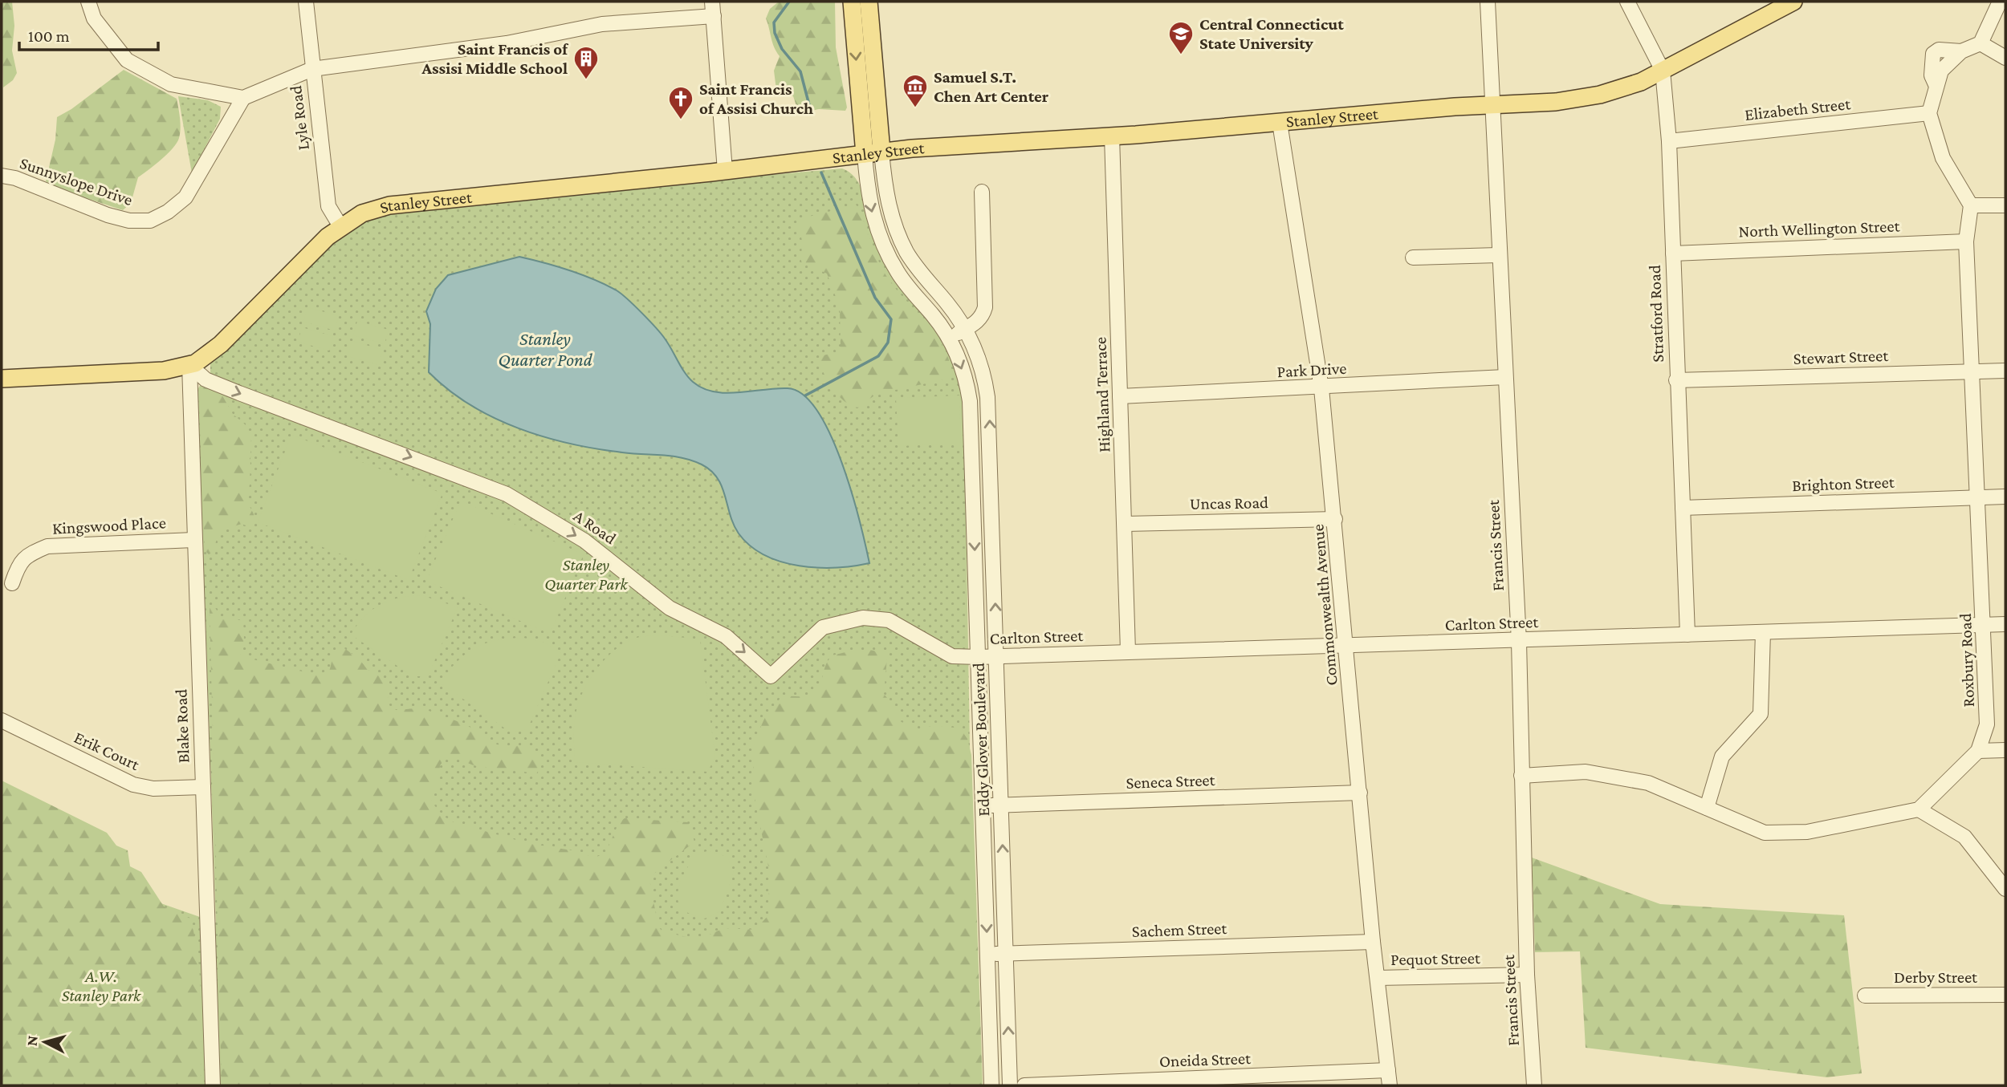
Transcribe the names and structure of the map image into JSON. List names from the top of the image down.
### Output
{
  "streets": {
    "main road": ["Stanley Street"],
    "street": [
      "Elizabeth Street",
      "Lyle Road",
      "Sunnyslope Drive",
      "North Wellington Street",
      "Stratford Road",
      "Stewart Street",
      "Park Drive",
      "Highland Terrace",
      "Brighton Street",
      "Uncas Road",
      "Kingswood Place",
      "A Road",
      "Francis Street",
      "Commonwealth Avenue",
      "Carlton Street",
      "Roxbury Road",
      "Blake Road",
      "Eddy Glover Boulevard",
      "Erik Court",
      "Seneca Street",
      "Sachem Street",
      "Pequot Street",
      "Derby Street",
      "Oneida Street"
    ]
  },
  "crossings": [
    ["Elizabeth Street", "Stratford Road"],
    ["Lyle Road", "Stanley Street"],
    ["Stanley Street", "Stratford Road"],
    ["Stanley Street", "Highland Terrace"],
    ["Stanley Street", "A Road"],
    ["Stanley Street", "Francis Street"],
    ["Stanley Street", "Commonwealth Avenue"],
    ["Stanley Street", "Blake Road"],
    ["Stanley Street", "Eddy Glover Boulevard"],
    ["North Wellington Street", "Stratford Road"],
    ["North Wellington Street", "Roxbury Road"],
    ["Stratford Road", "Stewart Street"],
    ["Stratford Road", "Brighton Street"],
    ["Stratford Road", "Carlton Street"],
    ["Stewart Street", "Roxbury Road"],
    ["Park Drive", "Highland Terrace"],
    ["Park Drive", "Francis Street"],
    ["Park Drive", "Commonwealth Avenue"],
    ["Highland Terrace", "Uncas Road"],
    ["Highland Terrace", "Carlton Street"],
    ["Brighton Street", "Roxbury Road"],
    ["Uncas Road", "Commonwealth Avenue"],
    ["Kingswood Place", "Blake Road"],
    ["A Road", "Carlton Street"],
    ["A Road", "Blake Road"],
    ["A Road", "Eddy Glover Boulevard"],
    ["Francis Street", "Carlton Street"],
    ["Francis Street", "Pequot Street"],
    ["Commonwealth Avenue", "Carlton Street"],
    ["Commonwealth Avenue", "Seneca Street"],
    ["Commonwealth Avenue", "Sachem Street"],
    ["Commonwealth Avenue", "Pequot Street"],
    ["Commonwealth Avenue", "Oneida Street"],
    ["Carlton Street", "Roxbury Road"],
    ["Carlton Street", "Eddy Glover Boulevard"],
    ["Blake Road", "Erik Court"],
    ["Eddy Glover Boulevard", "Seneca Street"],
    ["Eddy Glover Boulevard", "Sachem Street"]
  ],
  "one_way": ["A Road"],
  "water": ["Stanley Quarter Pond"],
  "parks": ["Stanley Quarter Park", "A.W. Stanley Park"],
  "places": {
    "school or university": ["Central Connecticut State University"],
    "building": ["Saint Francis of Assisi Middle School"],
    "museum": ["Samuel S.T. Chen Art Center"],
    "church": ["Saint Francis of Assisi Church"]
  },
  "scale_bar": "100 m",
  "north": "left"
}
